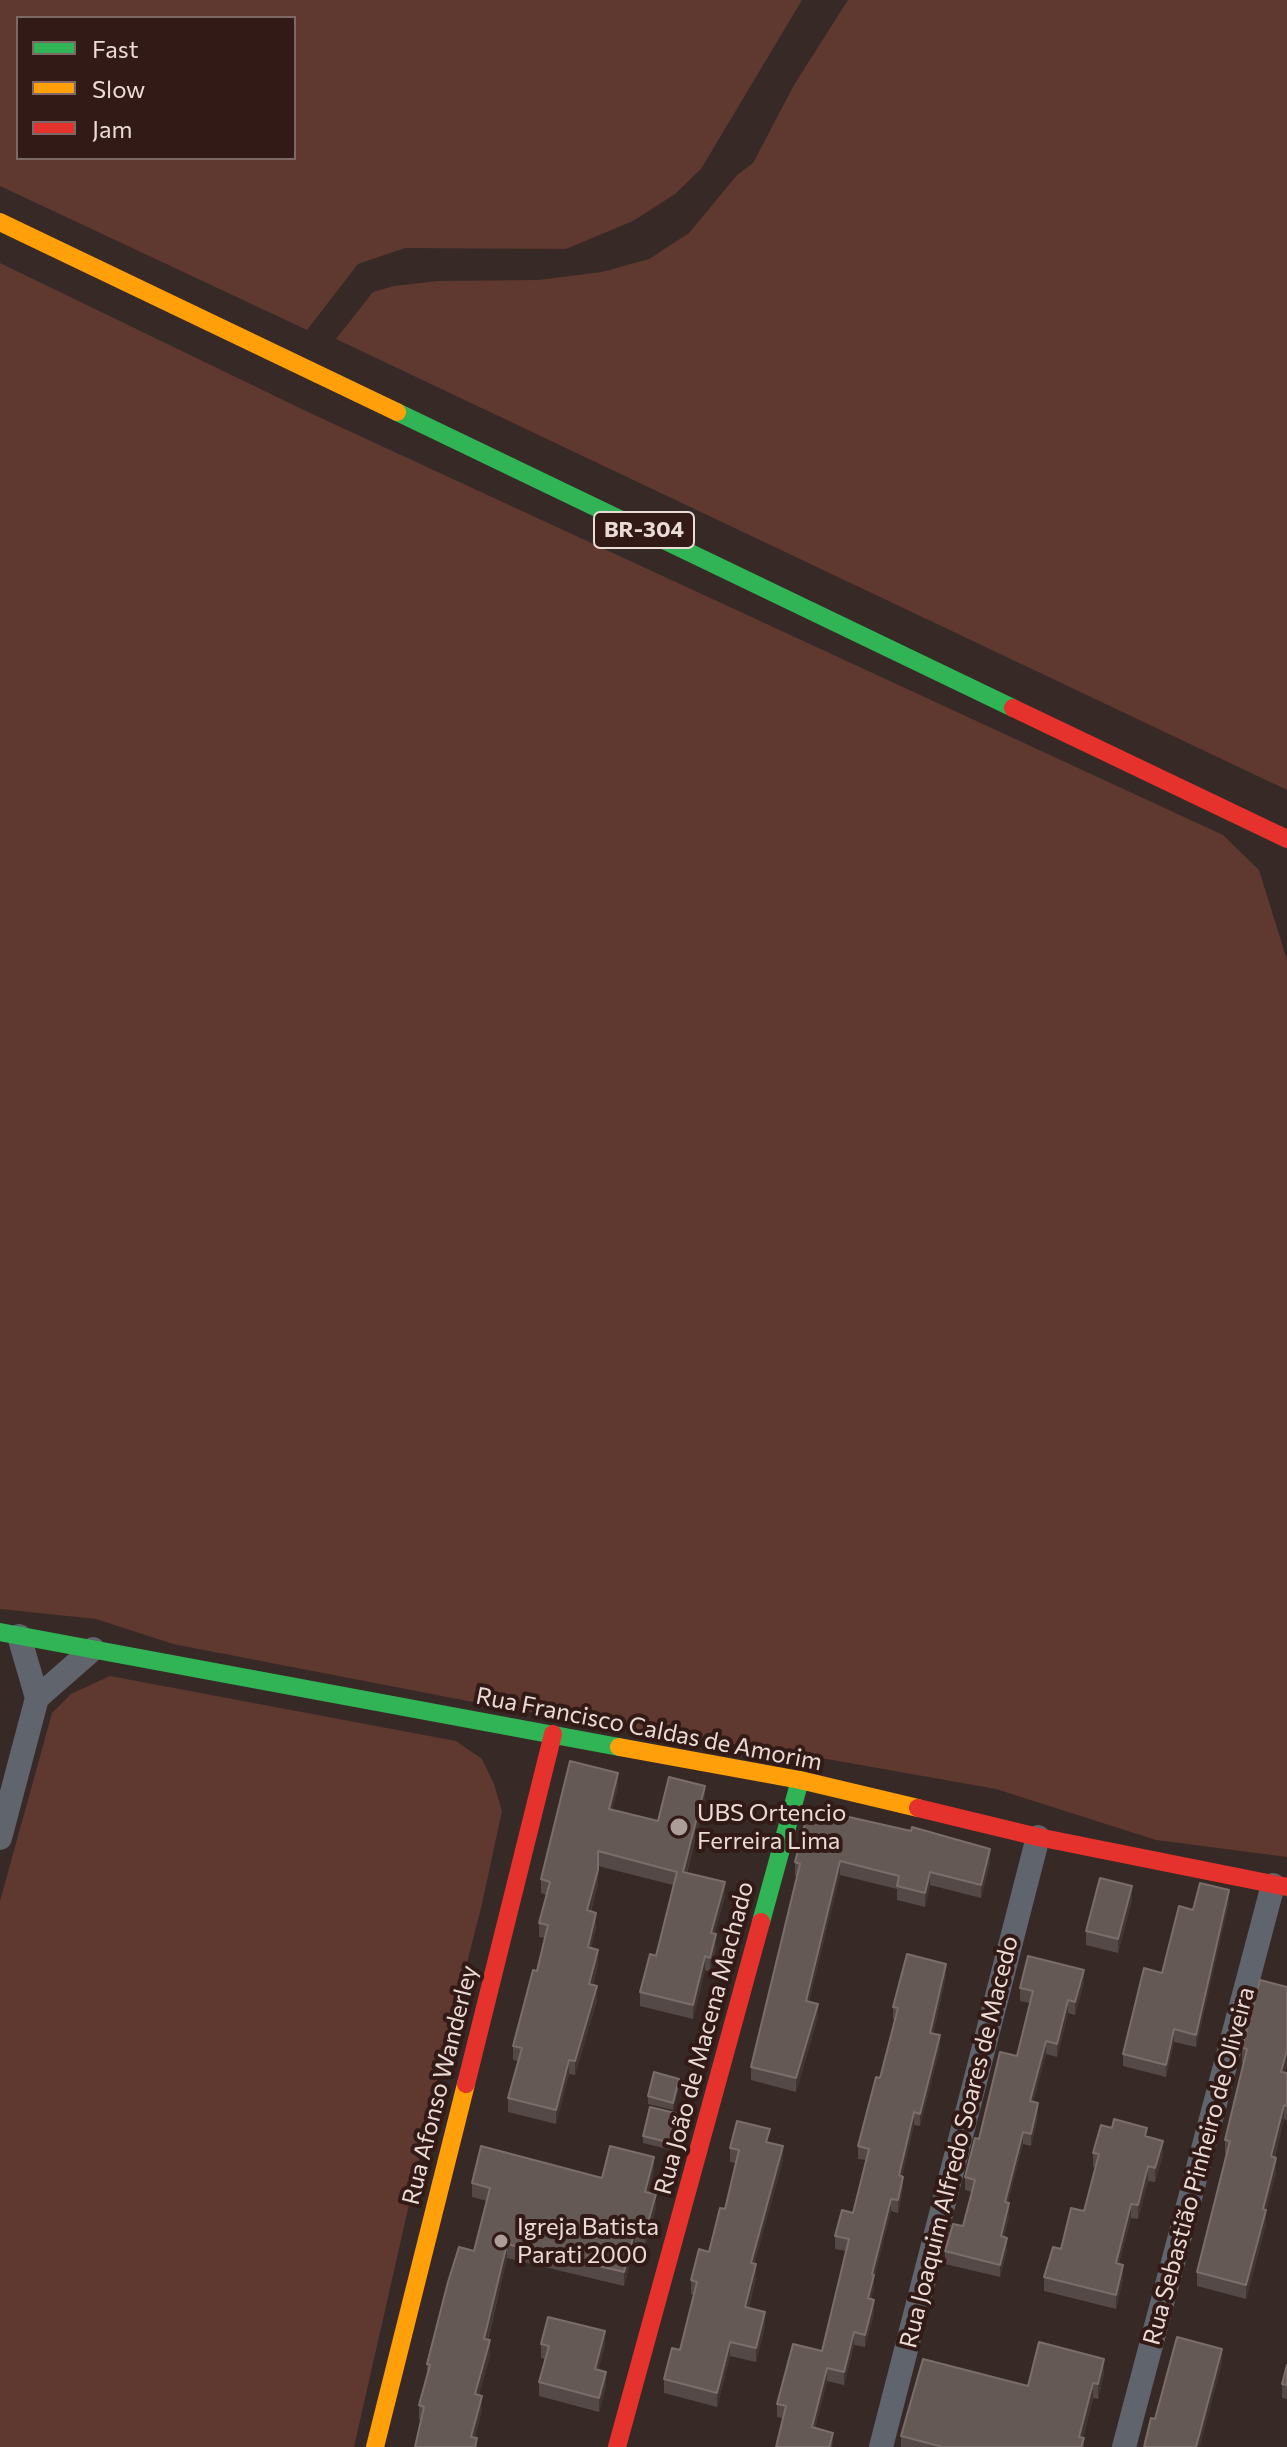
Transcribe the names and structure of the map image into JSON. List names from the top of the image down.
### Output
{
  "streets": {
    "main road": [
      "BR-304",
      "Rua Francisco Caldas de Amorim",
      "Rua João de Macena Machado",
      "Rua Afonso Wanderley"
    ],
    "street": ["Rua Joaquim Alfredo Soares de Macedo", "Rua Sebastião Pinheiro de Oliveira"]
  },
  "crossings": [
    ["Rua Francisco Caldas de Amorim", "Rua João de Macena Machado"],
    ["Rua Francisco Caldas de Amorim", "Rua Afonso Wanderley"],
    ["Rua Francisco Caldas de Amorim", "Rua Joaquim Alfredo Soares de Macedo"],
    ["Rua Francisco Caldas de Amorim", "Rua Sebastião Pinheiro de Oliveira"]
  ],
  "places": ["UBS Ortencio Ferreira Lima", "Igreja Batista Parati 2000"],
  "legend": ["Fast", "Slow", "Jam"]
}
